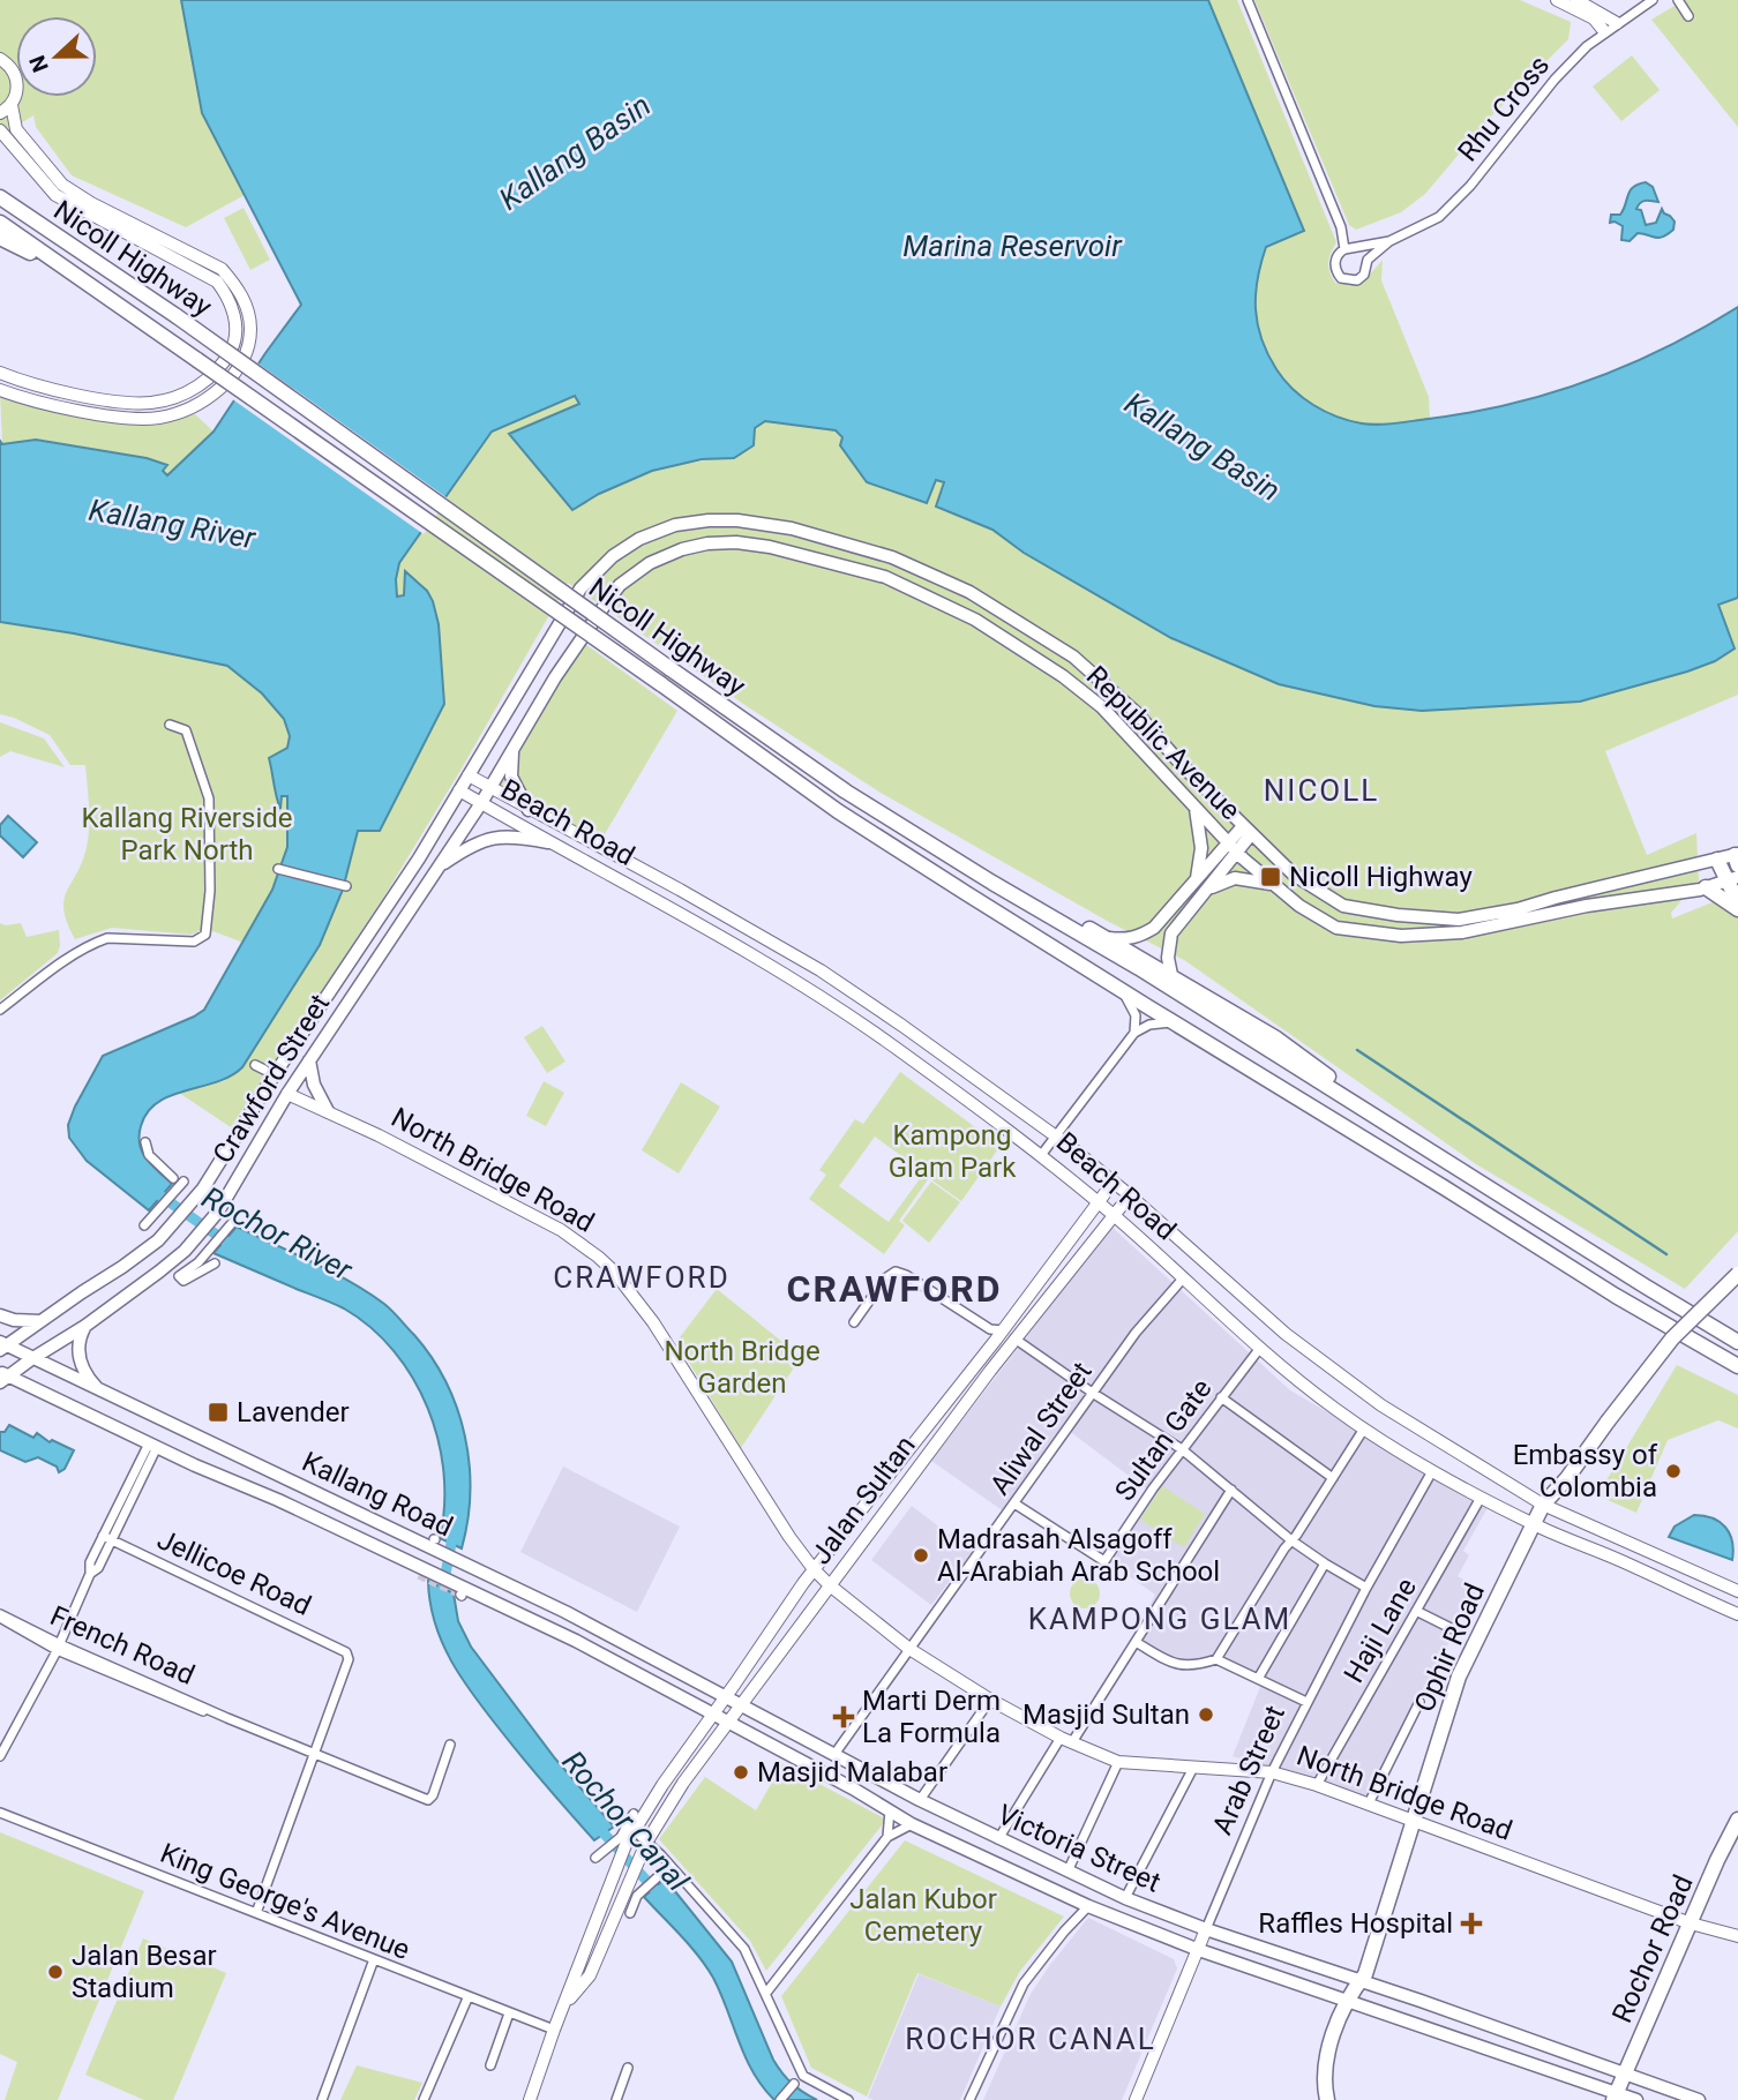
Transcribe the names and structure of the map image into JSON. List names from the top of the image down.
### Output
{
  "streets": {
    "highway": ["Nicoll Highway", "Ophir Road", "Rochor Road"],
    "main road": [
      "Republic Avenue",
      "Beach Road",
      "Crawford Street",
      "North Bridge Road",
      "Kallang Road",
      "Jalan Sultan",
      "Arab Street",
      "Victoria Street"
    ],
    "street": [
      "Rhu Cross",
      "Aliwal Street",
      "Sultan Gate",
      "Jellicoe Road",
      "Haji Lane",
      "French Road",
      "King George's Avenue"
    ]
  },
  "crossings": [
    ["Republic Avenue", "Beach Road"],
    ["Republic Avenue", "Crawford Street"],
    ["Beach Road", "Crawford Street"],
    ["Beach Road", "Aliwal Street"],
    ["Beach Road", "Sultan Gate"],
    ["Beach Road", "Jalan Sultan"],
    ["Beach Road", "Haji Lane"],
    ["Beach Road", "Ophir Road"],
    ["Beach Road", "Arab Street"],
    ["Crawford Street", "North Bridge Road"],
    ["Crawford Street", "Kallang Road"],
    ["North Bridge Road", "Aliwal Street"],
    ["North Bridge Road", "Jalan Sultan"],
    ["North Bridge Road", "Haji Lane"],
    ["North Bridge Road", "Ophir Road"],
    ["North Bridge Road", "Arab Street"],
    ["North Bridge Road", "Rochor Road"],
    ["Aliwal Street", "Sultan Gate"],
    ["Aliwal Street", "Victoria Street"],
    ["Kallang Road", "Victoria Street"],
    ["Jalan Sultan", "Victoria Street"],
    ["Jalan Sultan", "King George's Avenue"],
    ["Jellicoe Road", "French Road"],
    ["Ophir Road", "Victoria Street"],
    ["Arab Street", "Victoria Street"],
    ["Victoria Street", "Rochor Road"]
  ],
  "districts": [
    "NICOLL",
    "CRAWFORD",
    "CRAWFORD",
    "KAMPONG GLAM",
    "ROCHOR CANAL"
  ],
  "water": [
    "Kallang Basin",
    "Marina Reservoir",
    "Kallang River",
    "Rochor River",
    "Rochor Canal"
  ],
  "parks": [
    "Kallang Riverside Park North",
    "Kampong Glam Park",
    "North Bridge Garden",
    "Jalan Kubor Cemetery"
  ],
  "places": {
    "transit": ["Nicoll Highway", "Lavender"],
    "other": [
      "Embassy of Colombia",
      "Madrasah Alsagoff Al-Arabiah Arab School",
      "Masjid Sultan",
      "Masjid Malabar",
      "Jalan Besar Stadium"
    ],
    "health": ["Marti Derm La Formula", "Raffles Hospital"]
  },
  "north": "left"
}
